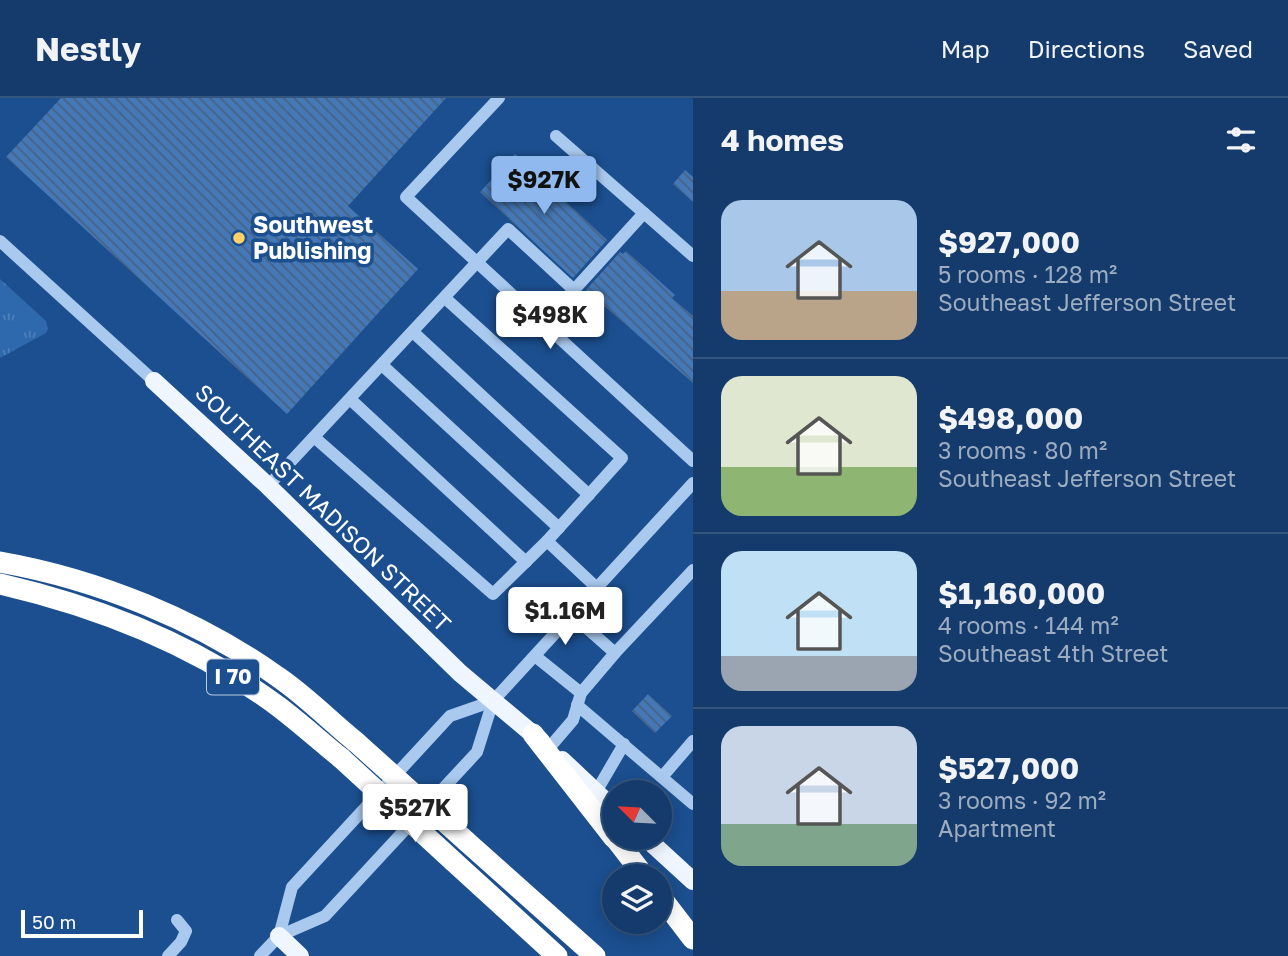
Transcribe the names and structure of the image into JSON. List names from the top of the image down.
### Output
{
  "streets": {
    "highway": ["I 70"],
    "main road": ["SOUTHEAST MADISON STREET"]
  },
  "places": ["Southwest Publishing"],
  "scale_bar": "50 m",
  "north": "top left",
  "page": {
    "header": "Nestly",
    "nav": ["Map", "Directions", "Saved"],
    "heading": "4 homes",
    "price": [
      "$927K",
      "$498K",
      "$1.16M",
      "$527K"
    ],
    "list": [
      {
        "name": "$927,000",
        "note": "5 rooms · 128 m² · Southeast Jefferson Street"
      },
      {
        "name": "$498,000",
        "note": "3 rooms · 80 m² · Southeast Jefferson Street"
      },
      {
        "name": "$1,160,000",
        "note": "4 rooms · 144 m² · Southeast 4th Street"
      },
      {
        "name": "$527,000",
        "note": "3 rooms · 92 m² · Apartment"
      }
    ],
    "scale": "50 m"
  }
}
